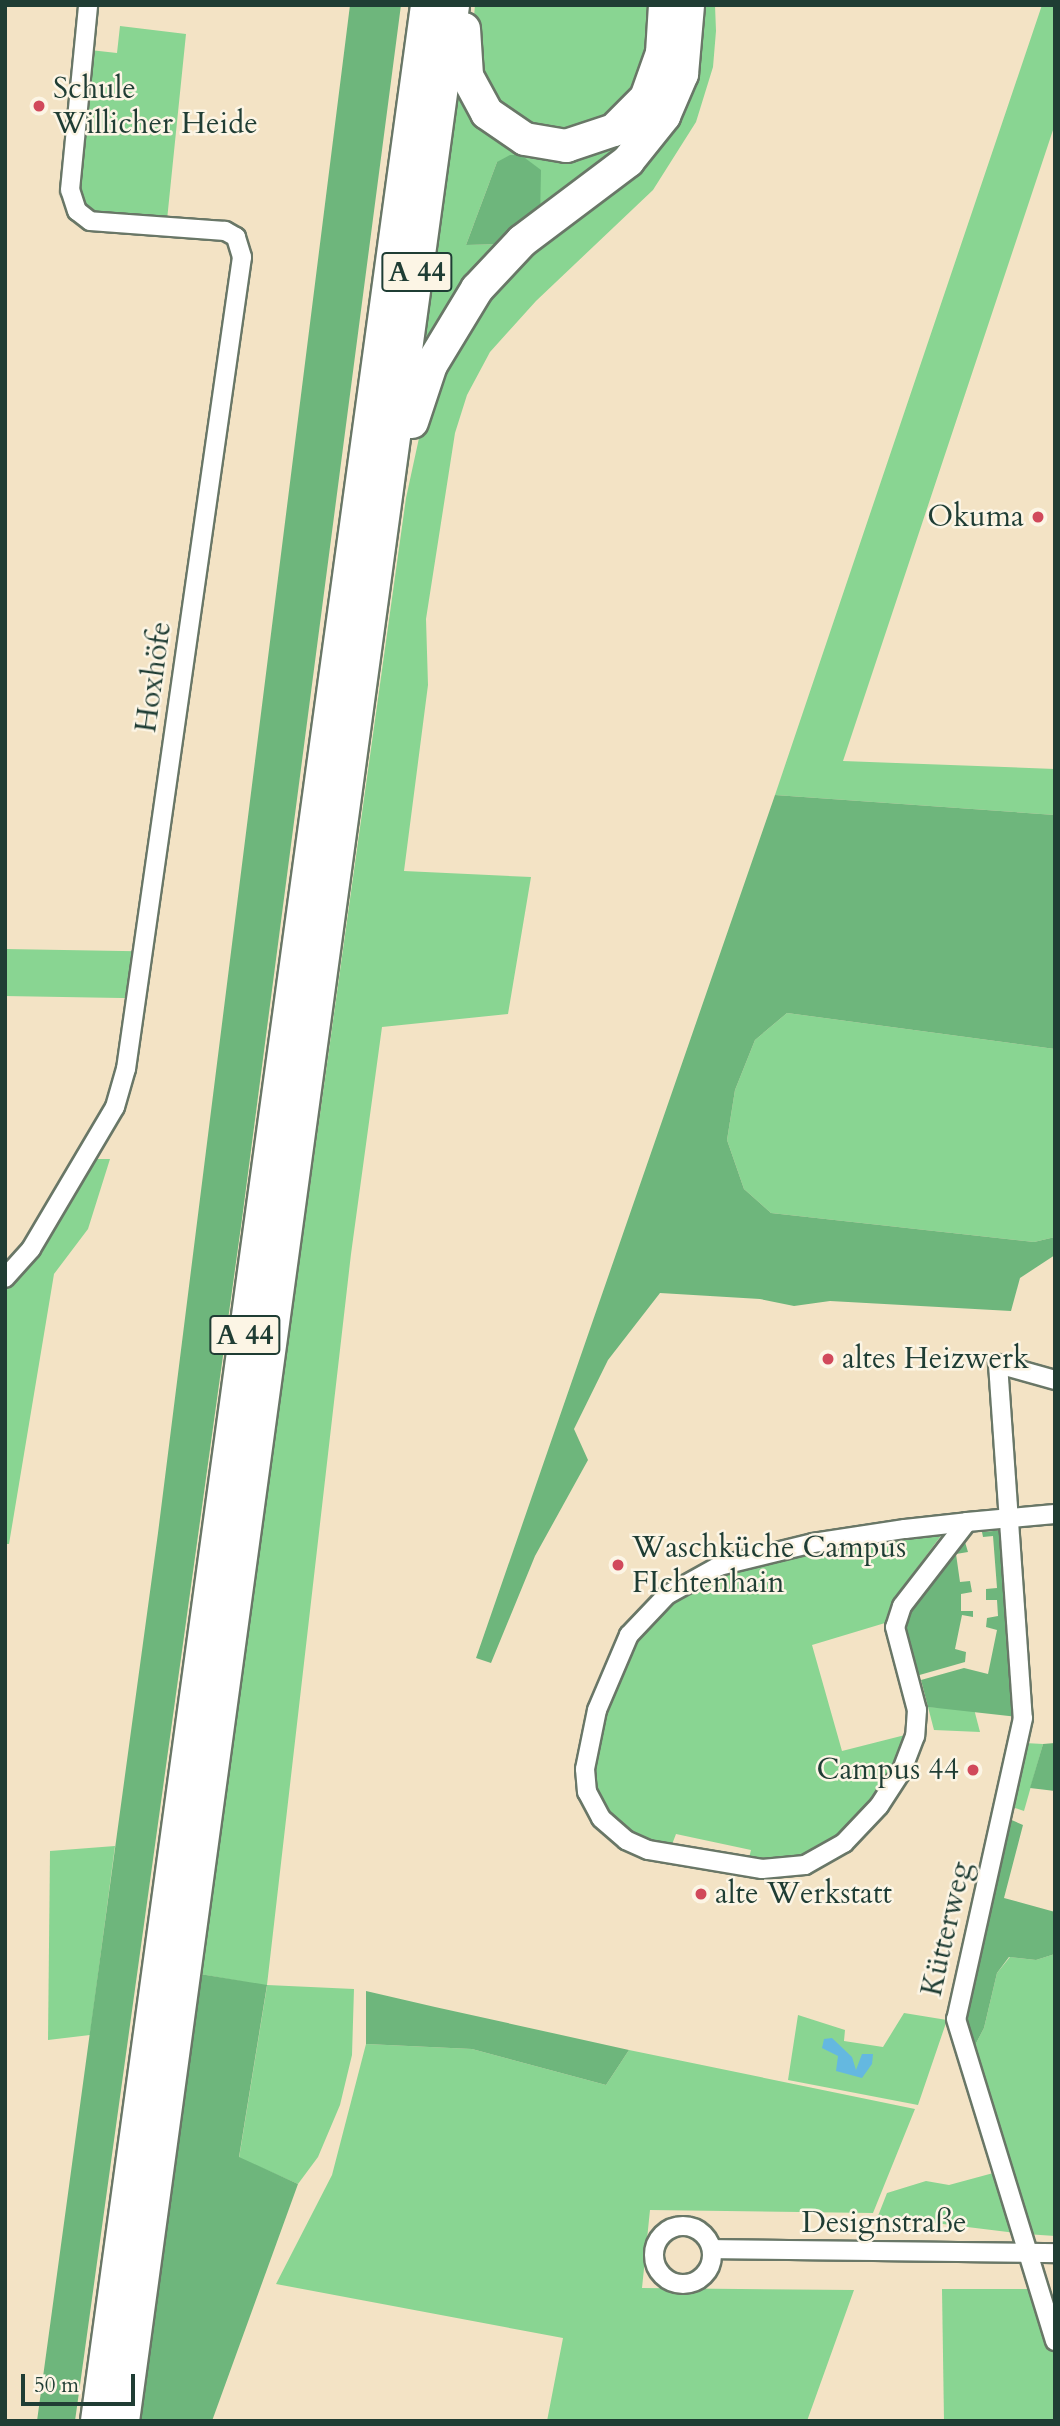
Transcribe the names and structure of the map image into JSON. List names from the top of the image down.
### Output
{
  "streets": {
    "highway": ["A 44"],
    "street": ["Hoxhöfe", "Kütterweg", "Designstraße"]
  },
  "crossings": [
    ["Kütterweg", "Designstraße"]
  ],
  "places": [
    "Schule Willicher Heide",
    "Okuma",
    "altes Heizwerk",
    "Waschküche Campus FIchtenhain",
    "Campus 44",
    "alte Werkstatt"
  ],
  "scale_bar": "50 m"
}
